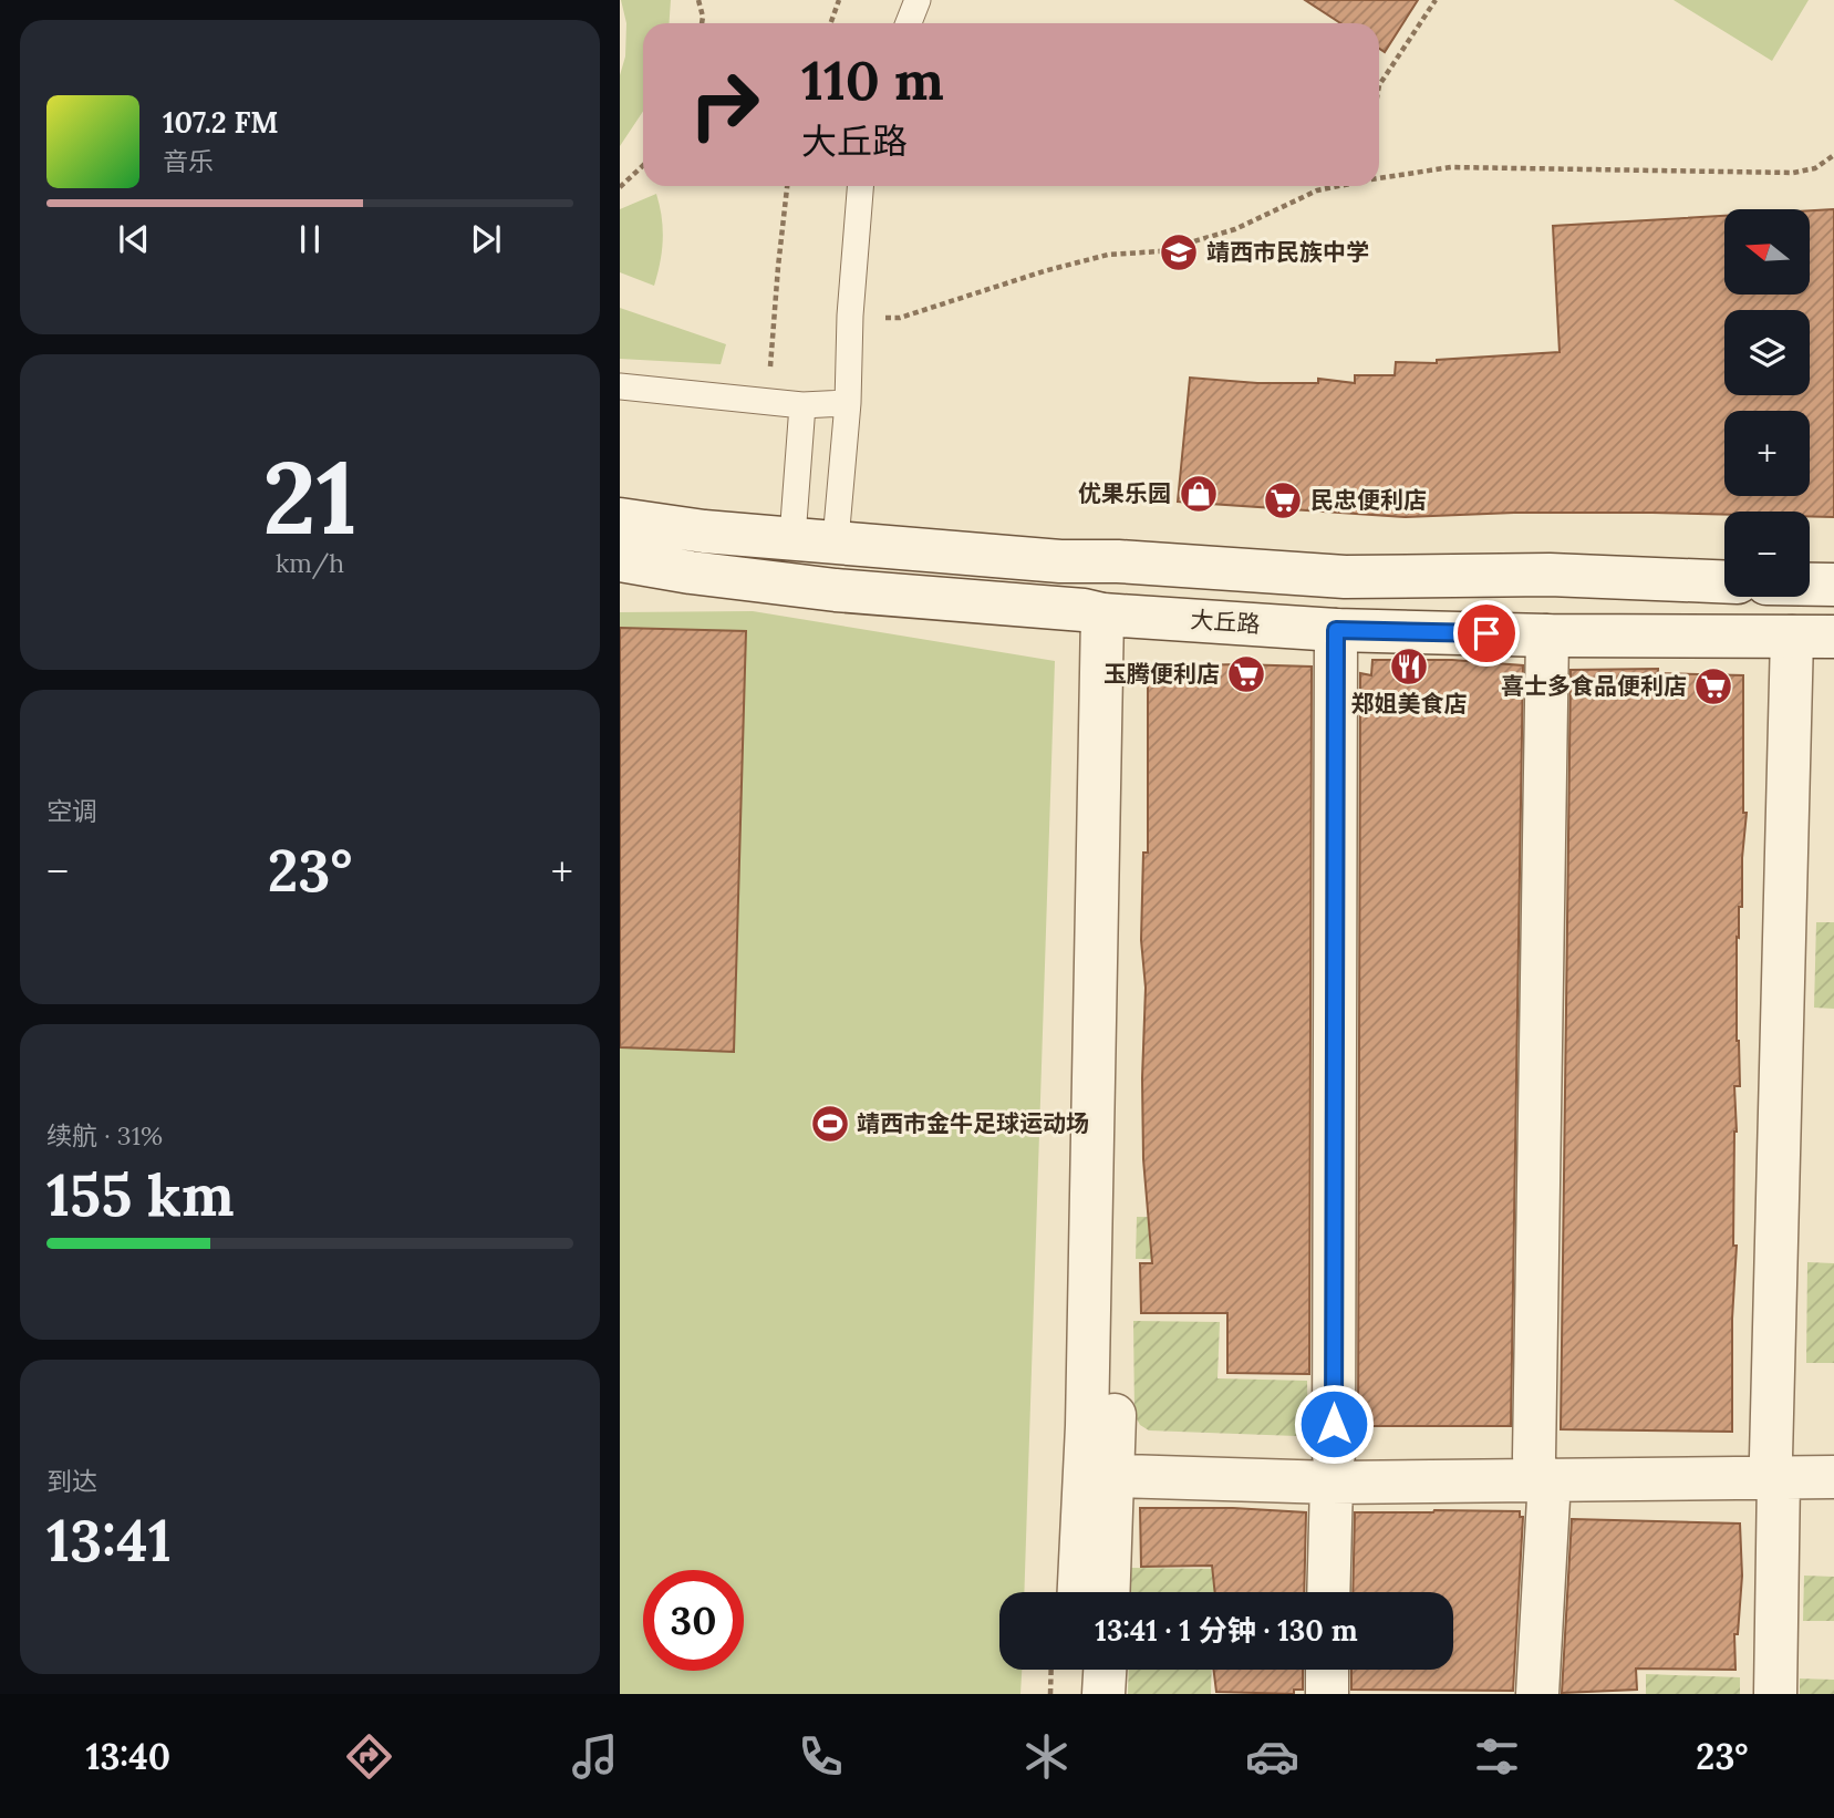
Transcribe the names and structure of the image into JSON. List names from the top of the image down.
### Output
{
  "streets": {
    "street": ["大丘路"]
  },
  "places": {
    "school or university": ["靖西市民族中学"],
    "shop": ["优果乐园"],
    "supermarket": ["民忠便利店", "玉腾便利店", "喜士多食品便利店"],
    "restaurant": ["郑姐美食店"],
    "sports": ["靖西市金牛足球运动场"]
  },
  "north": "left",
  "page": {
    "turn": ["110 m", "大丘路"],
    "song": ["107.2 FM", "音乐"],
    "map_buttons": ["+", "−"],
    "tile": [
      ["21", "km/h"],
      "空调",
      ["续航 · 31%", "155 km"],
      ["到达", "13:41"]
    ],
    "heat": ["−", "23°", "+"],
    "limit": "30",
    "trip": "13:41 · 1 分钟 · 130 m",
    "tabs": ["13:40", "23°"]
  }
}
